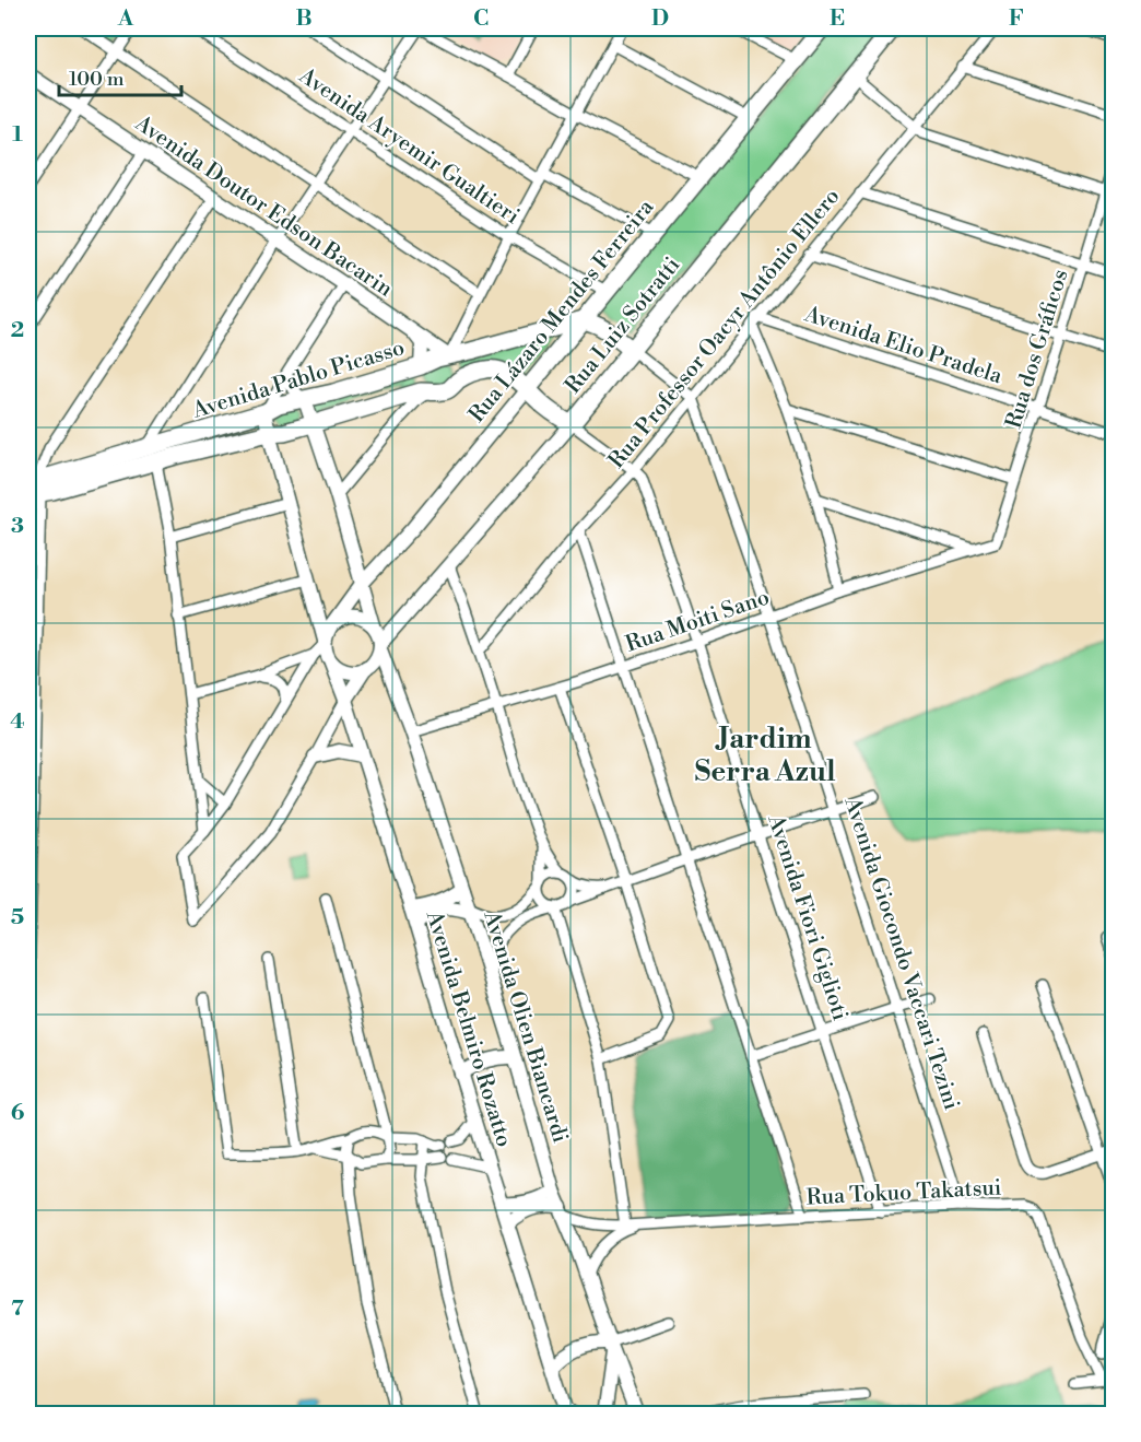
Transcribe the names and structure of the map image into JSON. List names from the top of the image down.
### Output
{
  "streets": {
    "main road": [
      "Rua Lázaro Mendes Ferreira",
      "Rua Luiz Sotratti",
      "Avenida Pablo Picasso",
      "Avenida Fiori Giglioti"
    ],
    "street": [
      "Avenida Aryemir Gualtieri",
      "Avenida Doutor Edson Bacarin",
      "Rua Professor Oacyr Antônio Ellero",
      "Avenida Elio Pradela",
      "Rua dos Gráficos",
      "Rua Moiti Sano",
      "Avenida Giocondo Vaccari Tezini",
      "Avenida Olien Biancardi",
      "Avenida Belmiro Rozatto",
      "Rua Tokuo Takatsui"
    ]
  },
  "crossings": [
    ["Avenida Aryemir Gualtieri", "Rua Lázaro Mendes Ferreira"],
    ["Avenida Doutor Edson Bacarin", "Avenida Pablo Picasso"],
    ["Rua Lázaro Mendes Ferreira", "Rua Luiz Sotratti"],
    ["Rua Lázaro Mendes Ferreira", "Avenida Pablo Picasso"],
    ["Rua Lázaro Mendes Ferreira", "Avenida Fiori Giglioti"],
    ["Rua Lázaro Mendes Ferreira", "Avenida Olien Biancardi"],
    ["Rua Lázaro Mendes Ferreira", "Avenida Belmiro Rozatto"],
    ["Rua Luiz Sotratti", "Avenida Fiori Giglioti"],
    ["Rua Luiz Sotratti", "Avenida Olien Biancardi"],
    ["Rua Luiz Sotratti", "Avenida Belmiro Rozatto"],
    ["Rua Professor Oacyr Antônio Ellero", "Avenida Elio Pradela"],
    ["Rua Professor Oacyr Antônio Ellero", "Avenida Fiori Giglioti"],
    ["Rua Professor Oacyr Antônio Ellero", "Avenida Giocondo Vaccari Tezini"],
    ["Avenida Elio Pradela", "Rua dos Gráficos"],
    ["Rua dos Gráficos", "Rua Moiti Sano"],
    ["Avenida Pablo Picasso", "Avenida Fiori Giglioti"],
    ["Rua Moiti Sano", "Avenida Fiori Giglioti"],
    ["Rua Moiti Sano", "Avenida Giocondo Vaccari Tezini"],
    ["Rua Moiti Sano", "Avenida Olien Biancardi"],
    ["Avenida Fiori Giglioti", "Rua Tokuo Takatsui"],
    ["Avenida Giocondo Vaccari Tezini", "Rua Tokuo Takatsui"],
    ["Avenida Olien Biancardi", "Avenida Belmiro Rozatto"],
    ["Avenida Olien Biancardi", "Rua Tokuo Takatsui"]
  ],
  "districts": ["Jardim Serra Azul"],
  "scale_bar": "100 m",
  "grid": {
    "columns": [
      "A",
      "B",
      "C",
      "D",
      "E",
      "F"
    ],
    "rows": [
      "1",
      "2",
      "3",
      "4",
      "5",
      "6",
      "7"
    ]
  }
}
